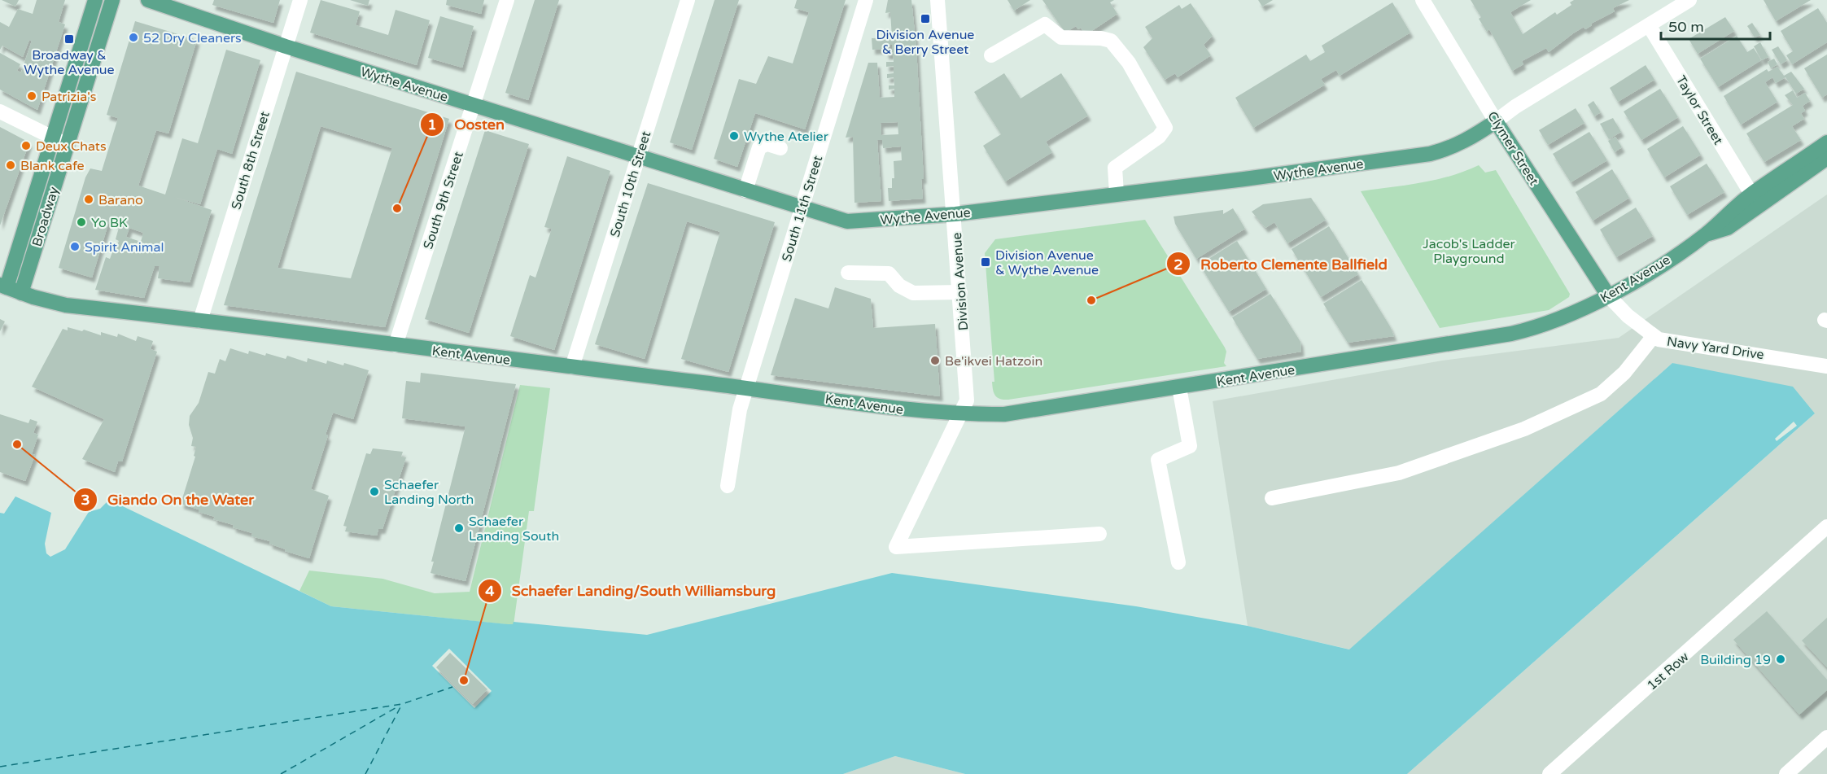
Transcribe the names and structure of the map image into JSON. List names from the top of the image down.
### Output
{
  "streets": {
    "main road": [
      "Wythe Avenue",
      "Clymer Street",
      "Broadway",
      "Kent Avenue"
    ],
    "street": [
      "Taylor Street",
      "South 8th Street",
      "South 10th Street",
      "South 9th Street",
      "South 11th Street",
      "Division Avenue",
      "Navy Yard Drive",
      "1st Row"
    ]
  },
  "crossings": [
    ["Wythe Avenue", "Taylor Street"],
    ["Wythe Avenue", "Clymer Street"],
    ["Wythe Avenue", "South 8th Street"],
    ["Wythe Avenue", "South 10th Street"],
    ["Wythe Avenue", "South 9th Street"],
    ["Wythe Avenue", "South 11th Street"],
    ["Wythe Avenue", "Division Avenue"],
    ["Taylor Street", "Kent Avenue"],
    ["Clymer Street", "Kent Avenue"],
    ["Clymer Street", "Navy Yard Drive"],
    ["South 8th Street", "Kent Avenue"],
    ["South 10th Street", "Kent Avenue"],
    ["South 9th Street", "Kent Avenue"],
    ["South 11th Street", "Kent Avenue"],
    ["Broadway", "Kent Avenue"],
    ["Kent Avenue", "Division Avenue"],
    ["Kent Avenue", "Navy Yard Drive"]
  ],
  "parks": ["Jacob's Ladder Playground"],
  "places": {
    "transit": ["Division Avenue & Berry Street", "Broadway & Wythe Avenue", "Division Avenue & Wythe Avenue"],
    "other": [
      "52 Dry Cleaners",
      "Patrizia's",
      "Wythe Atelier",
      "Deux Chats",
      "Blank cafe",
      "Barano",
      "Oosten",
      "Yo BK",
      "Spirit Animal",
      "Roberto Clemente Ballfield",
      "Be'ikvei Hatzoin",
      "Giando On the Water",
      "Schaefer Landing North",
      "Schaefer Landing South",
      "Building 19",
      "Schaefer Landing/South Williamsburg"
    ]
  },
  "scale_bar": "50 m"
}
